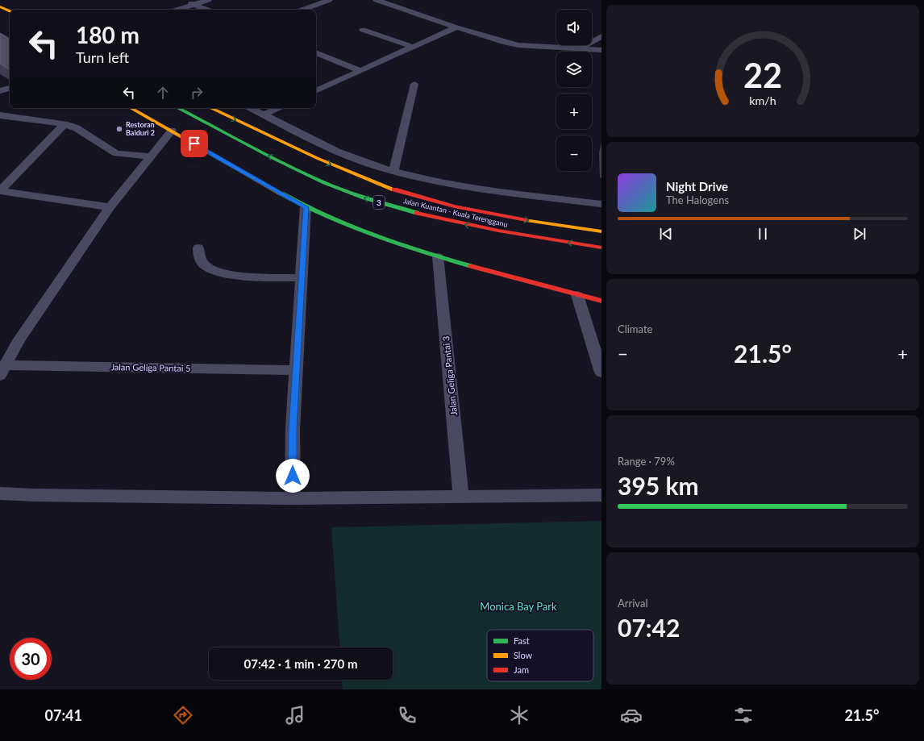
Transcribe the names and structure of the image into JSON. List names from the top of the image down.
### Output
{
  "streets": {
    "main road": ["3", "Jalan Kuantan - Kuala Terengganu"],
    "street": ["Jalan Geliga Pantai 5", "Jalan Geliga Pantai 3"]
  },
  "parks": ["Monica Bay Park"],
  "places": ["Restoran Baiduri 2"],
  "legend": ["Fast", "Slow", "Jam"],
  "page": {
    "map_buttons": ["+", "−"],
    "turn": ["180 m", "Turn left"],
    "song": ["Night Drive", "The Halogens"],
    "tile": [
      "Climate",
      ["Range · 79%", "395 km"],
      ["Arrival", "07:42"]
    ],
    "heat": ["−", "21.5°", "+"],
    "limit": "30",
    "trip": "07:42 · 1 min · 270 m",
    "tabs": ["07:41", "21.5°"],
    "gauge": ["22", "km/h"]
  }
}
